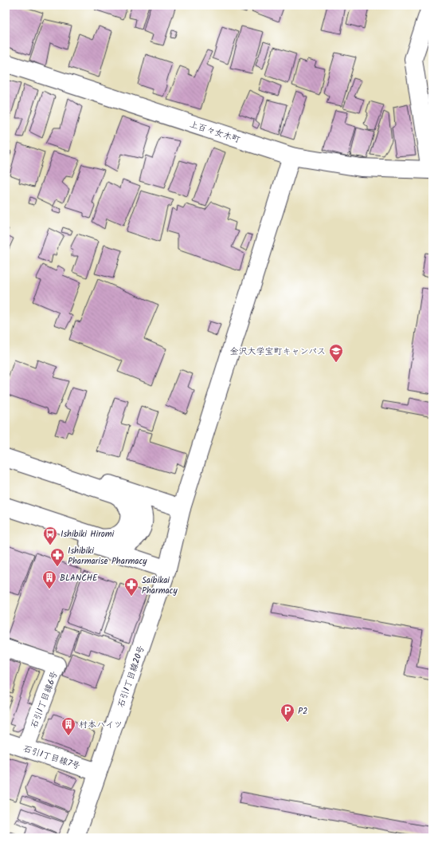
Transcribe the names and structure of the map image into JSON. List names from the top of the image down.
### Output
{
  "streets": {
    "street": [
      "上百々女木町",
      "石引1丁目線20号",
      "石引1丁目線6号",
      "石引1丁目線7号"
    ]
  },
  "crossings": [
    ["上百々女木町", "石引1丁目線20号"],
    ["石引1丁目線20号", "石引1丁目線7号"],
    ["石引1丁目線6号", "石引1丁目線7号"]
  ],
  "places": {
    "school or university": ["金沢大学宝町キャンパス"],
    "bus stop": ["Ishibiki Hiromi"],
    "pharmacy": ["Ishibiki Pharmarise Pharmacy", "Saibikai Pharmacy"],
    "building": ["BLANCHE", "村本ハイツ"],
    "parking": ["P2"]
  }
}
